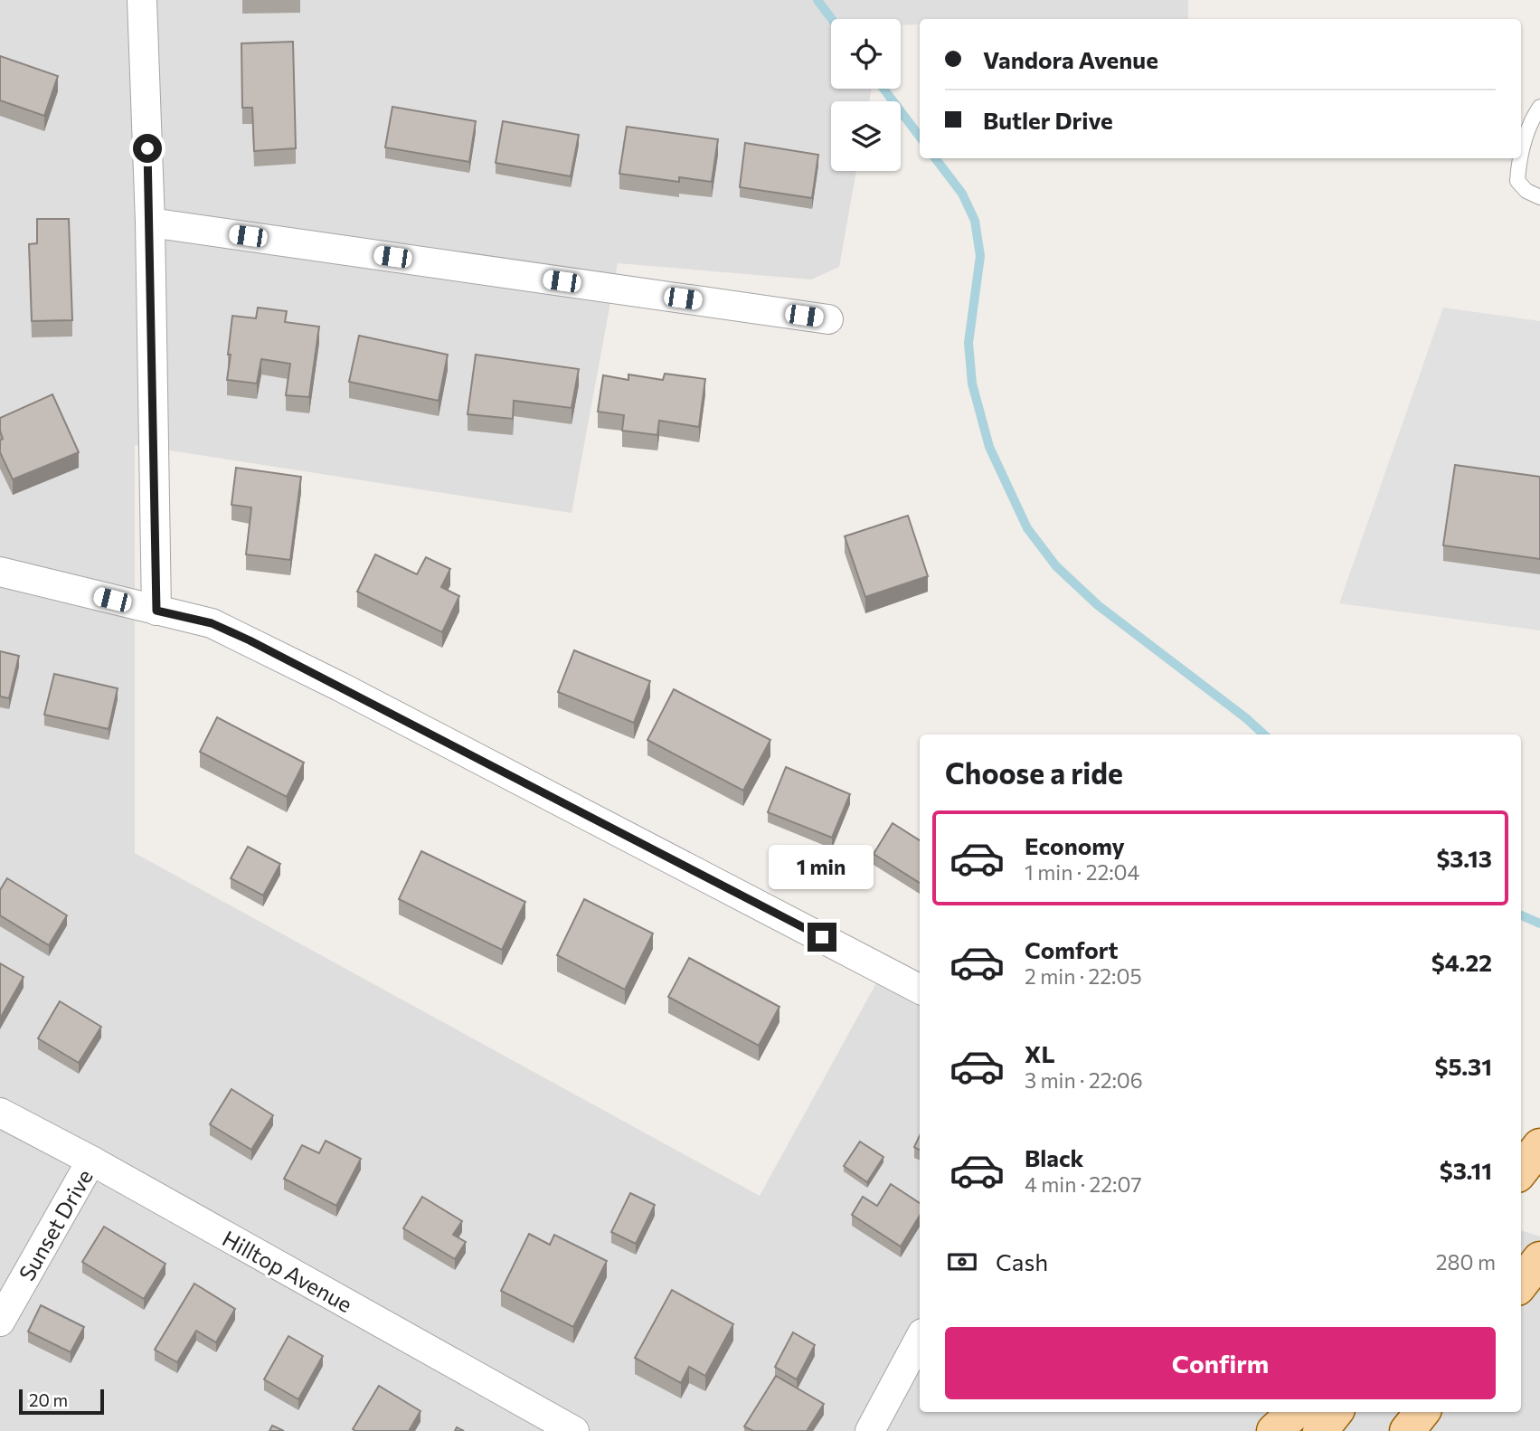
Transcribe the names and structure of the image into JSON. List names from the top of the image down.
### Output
{
  "streets": {
    "street": ["Sunset Drive", "Hilltop Avenue"]
  },
  "crossings": [
    ["Sunset Drive", "Hilltop Avenue"]
  ],
  "scale_bar": "20 m",
  "page": {
    "banner": ["Vandora Avenue", "Butler Drive"],
    "heading": "Choose a ride",
    "list": [
      {
        "name": "Economy",
        "note": "1 min · 22:04",
        "value": "$3.13"
      },
      {
        "name": "Comfort",
        "note": "2 min · 22:05",
        "value": "$4.22"
      },
      {
        "name": "XL",
        "note": "3 min · 22:06",
        "value": "$5.31"
      },
      {
        "name": "Black",
        "note": "4 min · 22:07",
        "value": "$3.11"
      }
    ],
    "bubble": "1 min",
    "pay": ["Cash", "280 m"],
    "buttons": "Confirm",
    "scale": "20 m"
  }
}
